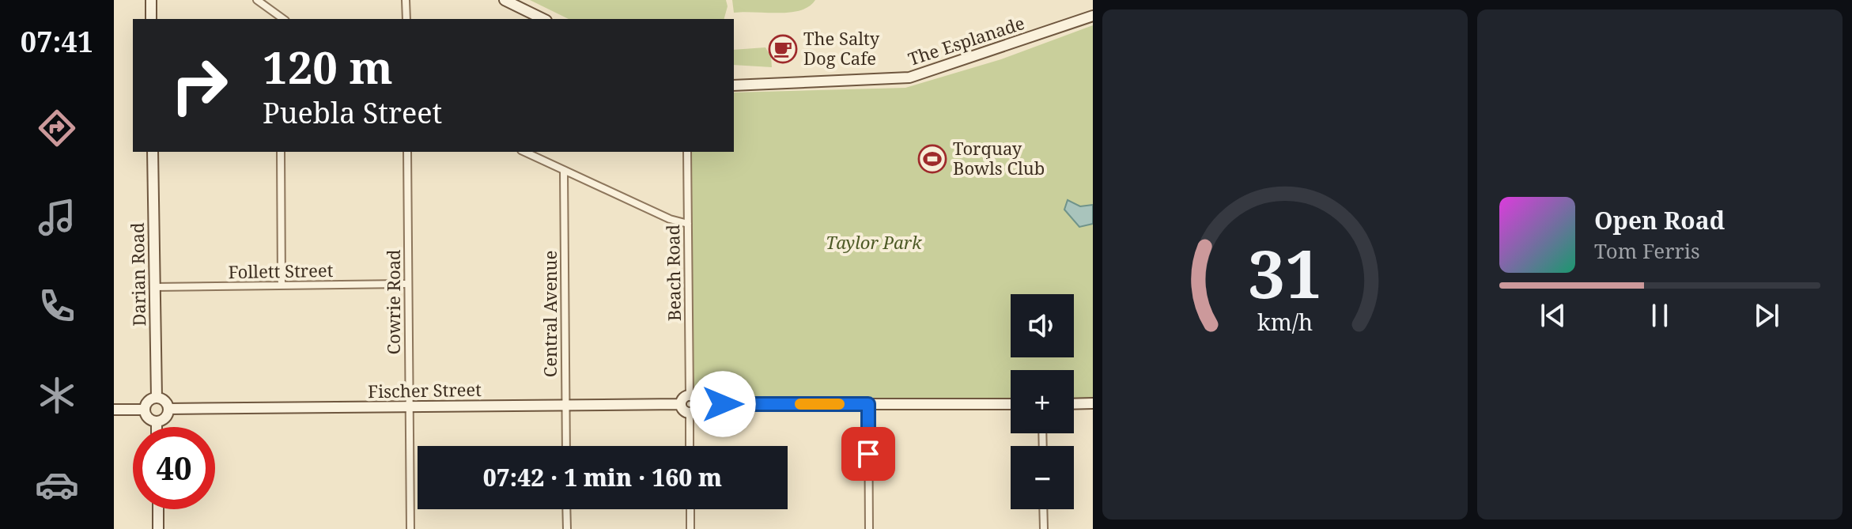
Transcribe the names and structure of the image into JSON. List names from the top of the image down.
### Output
{
  "streets": {
    "street": [
      "The Esplanade",
      "Follett Street",
      "Beach Road",
      "Darian Road",
      "Cowrie Road",
      "Central Avenue",
      "Fischer Street"
    ]
  },
  "crossings": [
    ["Follett Street", "Darian Road"],
    ["Follett Street", "Cowrie Road"],
    ["Beach Road", "Fischer Street"],
    ["Darian Road", "Fischer Street"],
    ["Cowrie Road", "Fischer Street"],
    ["Central Avenue", "Fischer Street"]
  ],
  "parks": ["Taylor Park"],
  "places": {
    "cafe": ["The Salty Dog Cafe"],
    "sports": ["Torquay Bowls Club"]
  },
  "page": {
    "tabs": "07:41",
    "turn": ["120 m", "Puebla Street"],
    "song": ["Open Road", "Tom Ferris"],
    "map_buttons": ["+", "−"],
    "limit": "40",
    "trip": "07:42 · 1 min · 160 m",
    "gauge": ["31", "km/h"]
  }
}
